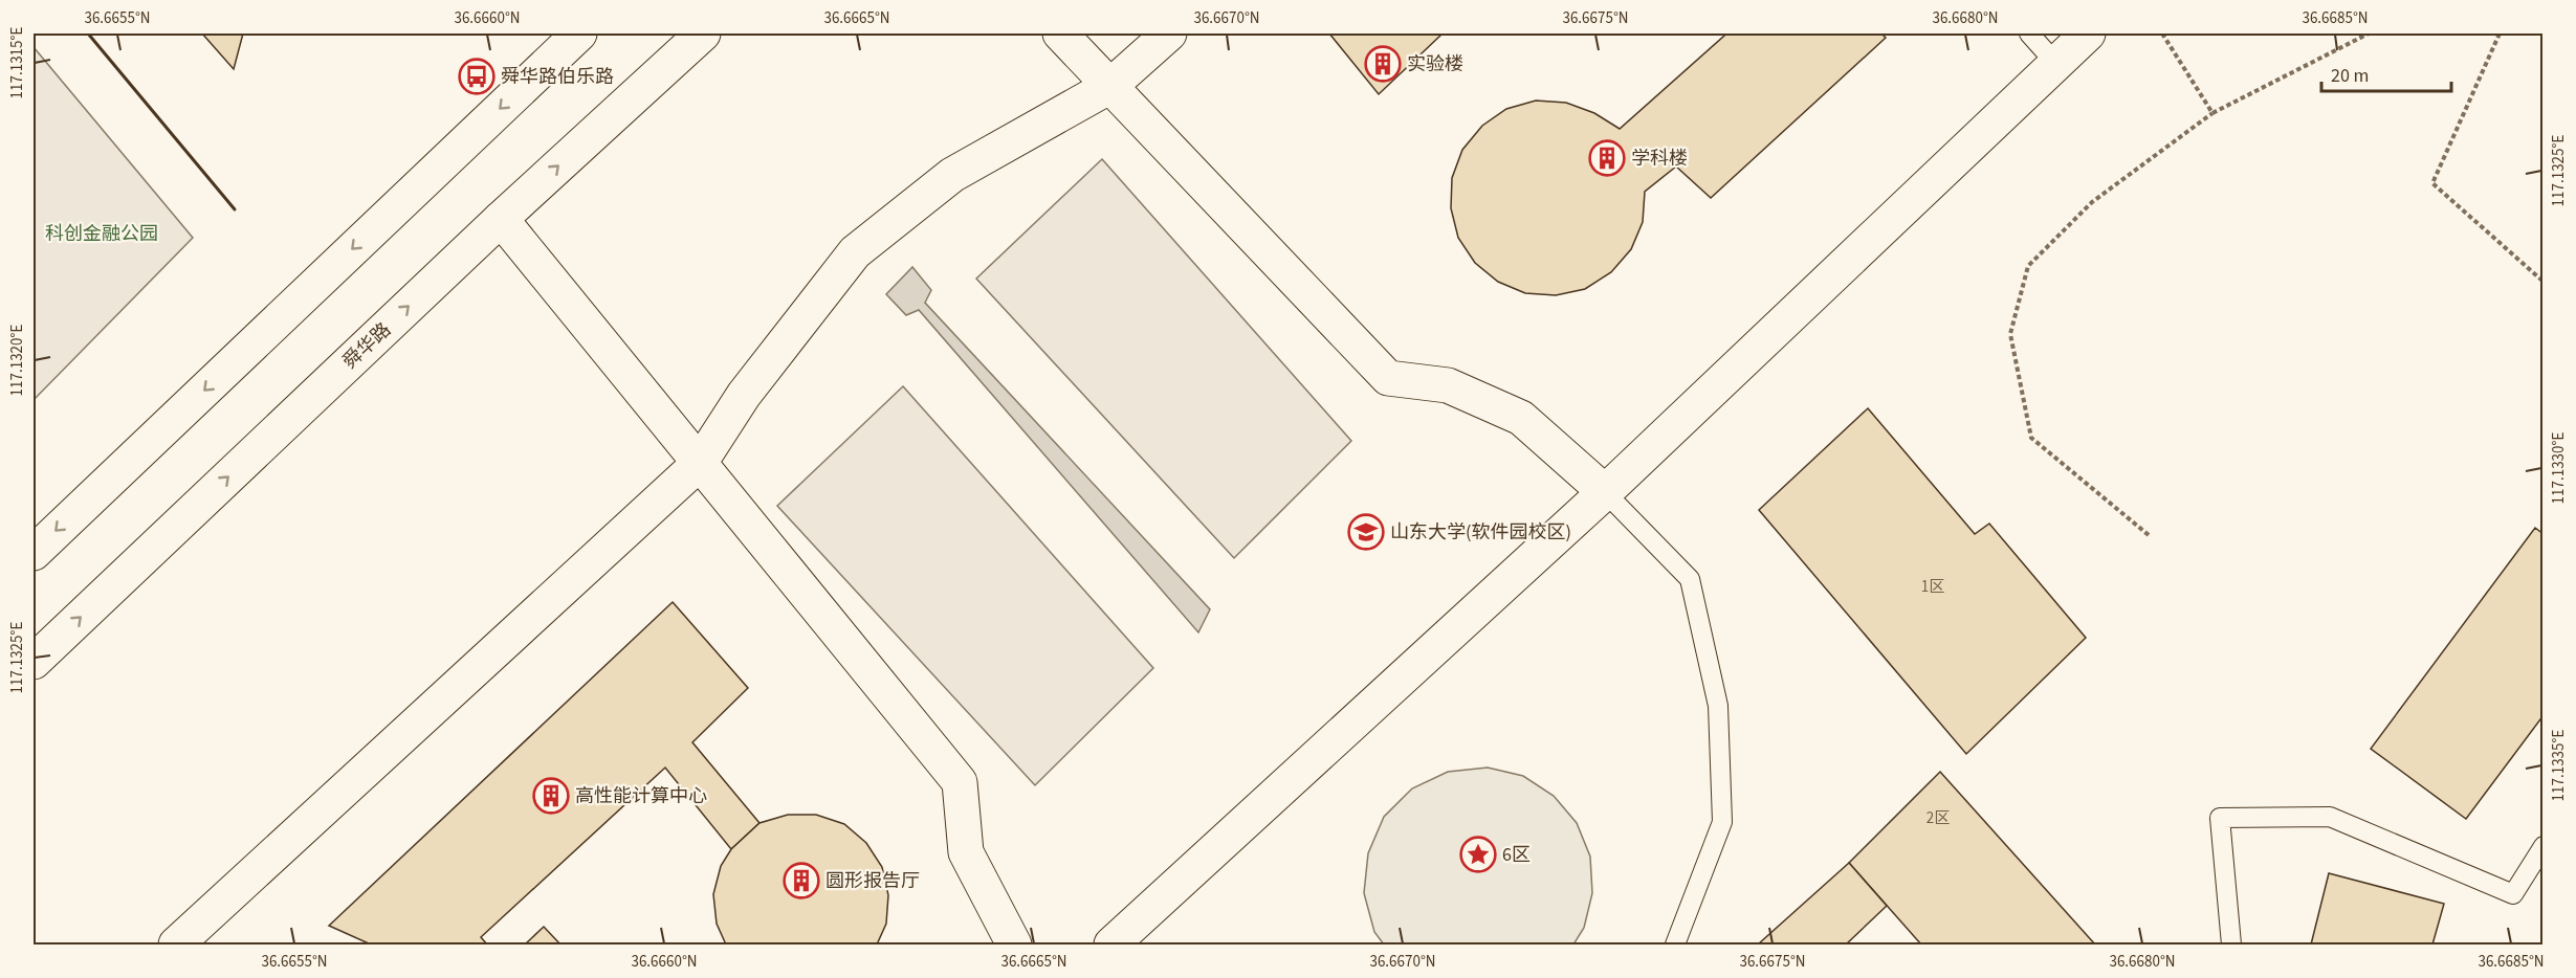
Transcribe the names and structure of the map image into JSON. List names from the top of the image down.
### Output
{
  "streets": {
    "street": ["舜华路"]
  },
  "parks": ["科创金融公园"],
  "places": {
    "building": [
      "实验楼",
      "学科楼",
      "高性能计算中心",
      "圆形报告厅"
    ],
    "bus stop": ["舜华路伯乐路"],
    "school or university": ["山东大学(软件园校区)"],
    "place": ["6区"]
  },
  "house_numbers": ["1区", "2区"],
  "scale_bar": "20 m",
  "coordinates": [
    "36.6655°N",
    "36.6660°N",
    "36.6665°N",
    "36.6670°N",
    "36.6675°N",
    "36.6680°N",
    "36.6685°N",
    "117.1315°E",
    "117.1325°E",
    "117.1320°E",
    "117.1330°E",
    "117.1335°E"
  ]
}
